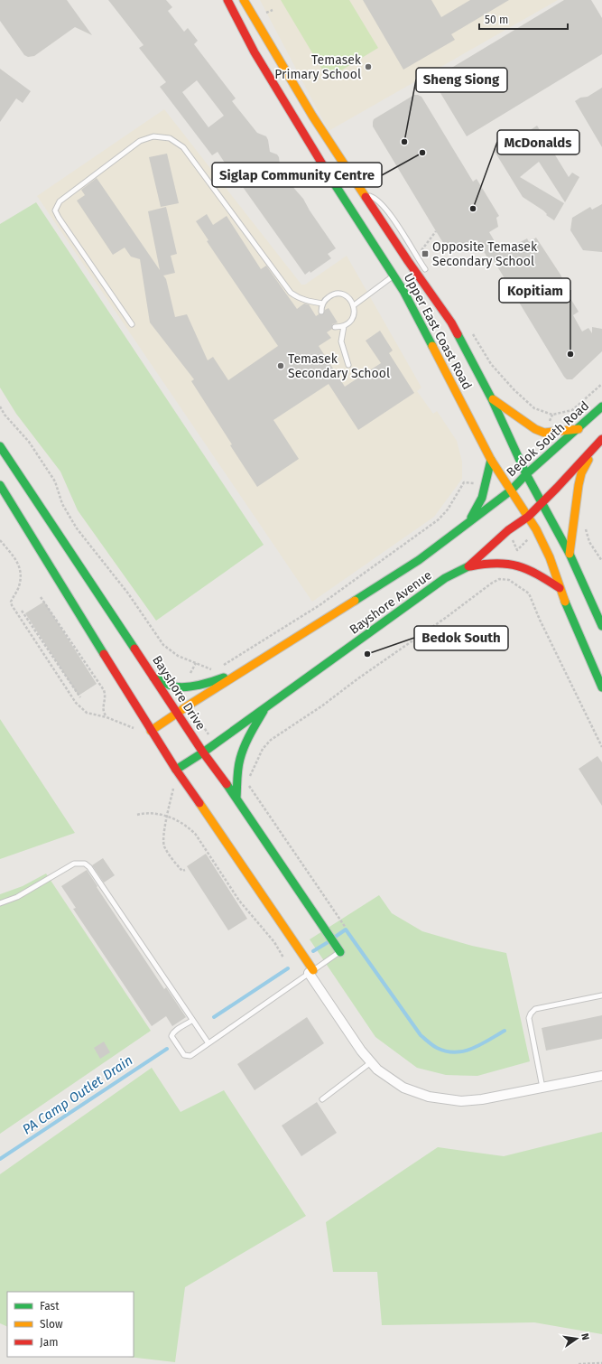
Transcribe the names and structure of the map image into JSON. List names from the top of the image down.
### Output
{
  "streets": {
    "main road": [
      "Upper East Coast Road",
      "Bedok South Road",
      "Bayshore Avenue",
      "Bayshore Drive"
    ]
  },
  "crossings": [
    ["Upper East Coast Road", "Bedok South Road"],
    ["Upper East Coast Road", "Bayshore Avenue"],
    ["Bedok South Road", "Bayshore Avenue"],
    ["Bayshore Avenue", "Bayshore Drive"]
  ],
  "water": ["PA Camp Outlet Drain"],
  "places": {
    "other": [
      "Temasek Primary School",
      "Sheng Siong",
      "Siglap Community Centre",
      "McDonalds",
      "Kopitiam",
      "Temasek Secondary School",
      "Bedok South"
    ],
    "transit": ["Opposite Temasek Secondary School"]
  },
  "legend": ["Fast", "Slow", "Jam"],
  "scale_bar": "50 m",
  "north": "right"
}
